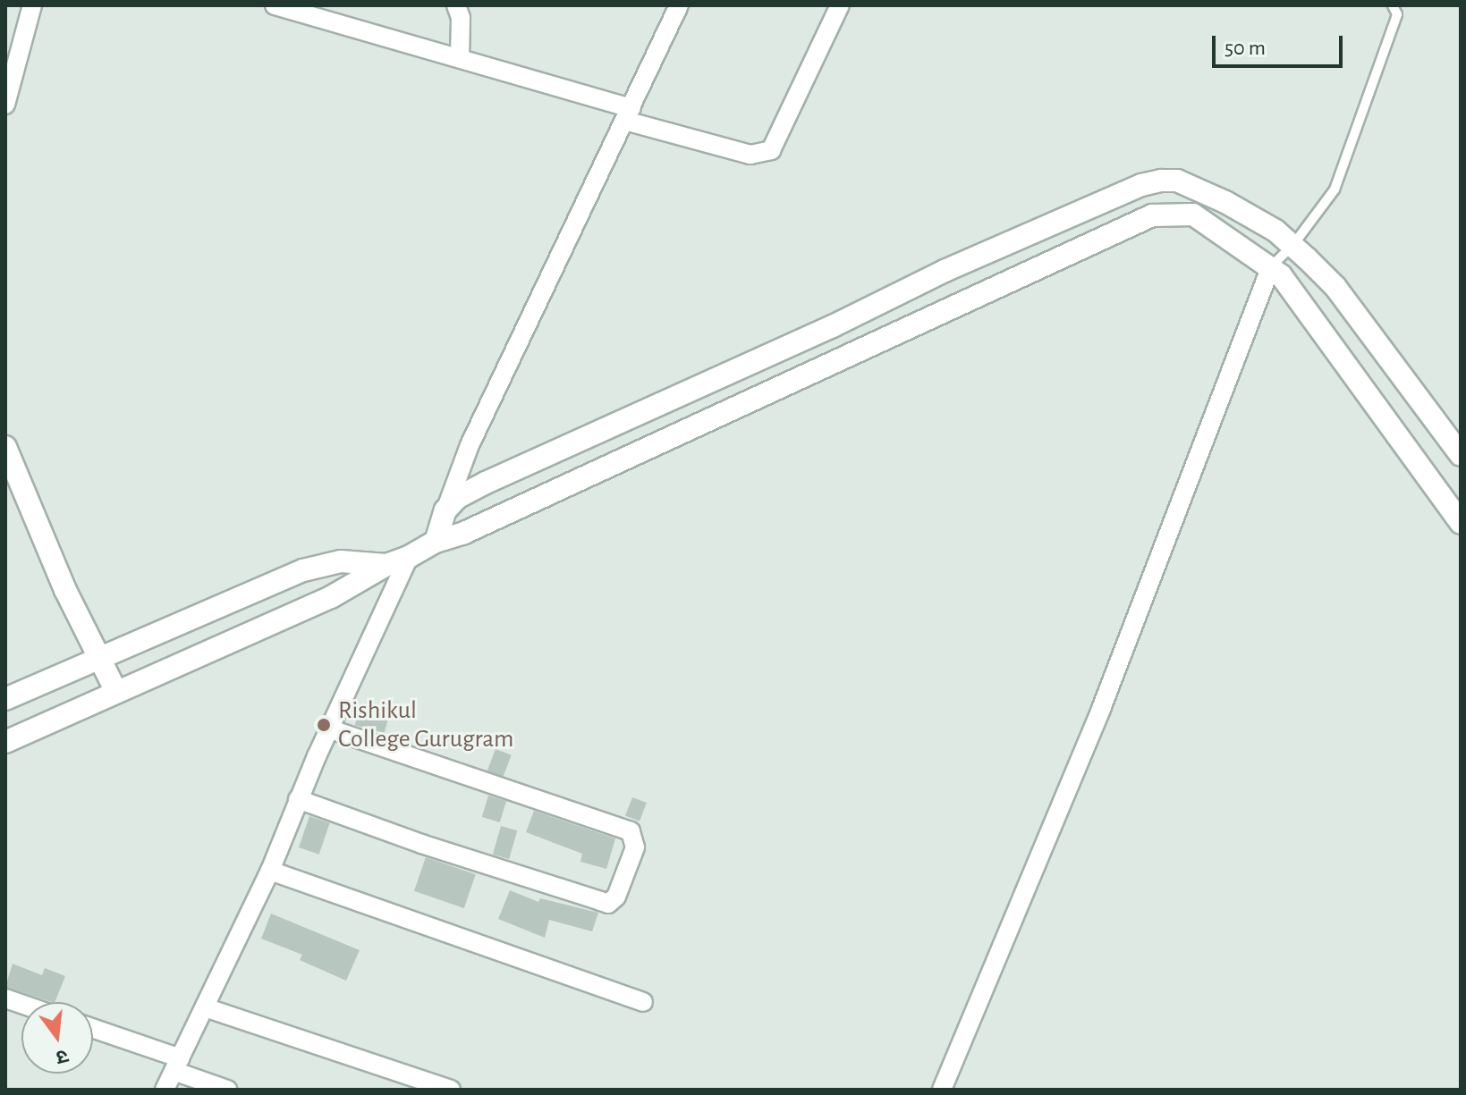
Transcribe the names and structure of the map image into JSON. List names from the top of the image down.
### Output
{
  "places": ["Rishikul College Gurugram"],
  "scale_bar": "50 m",
  "north": "bottom"
}
